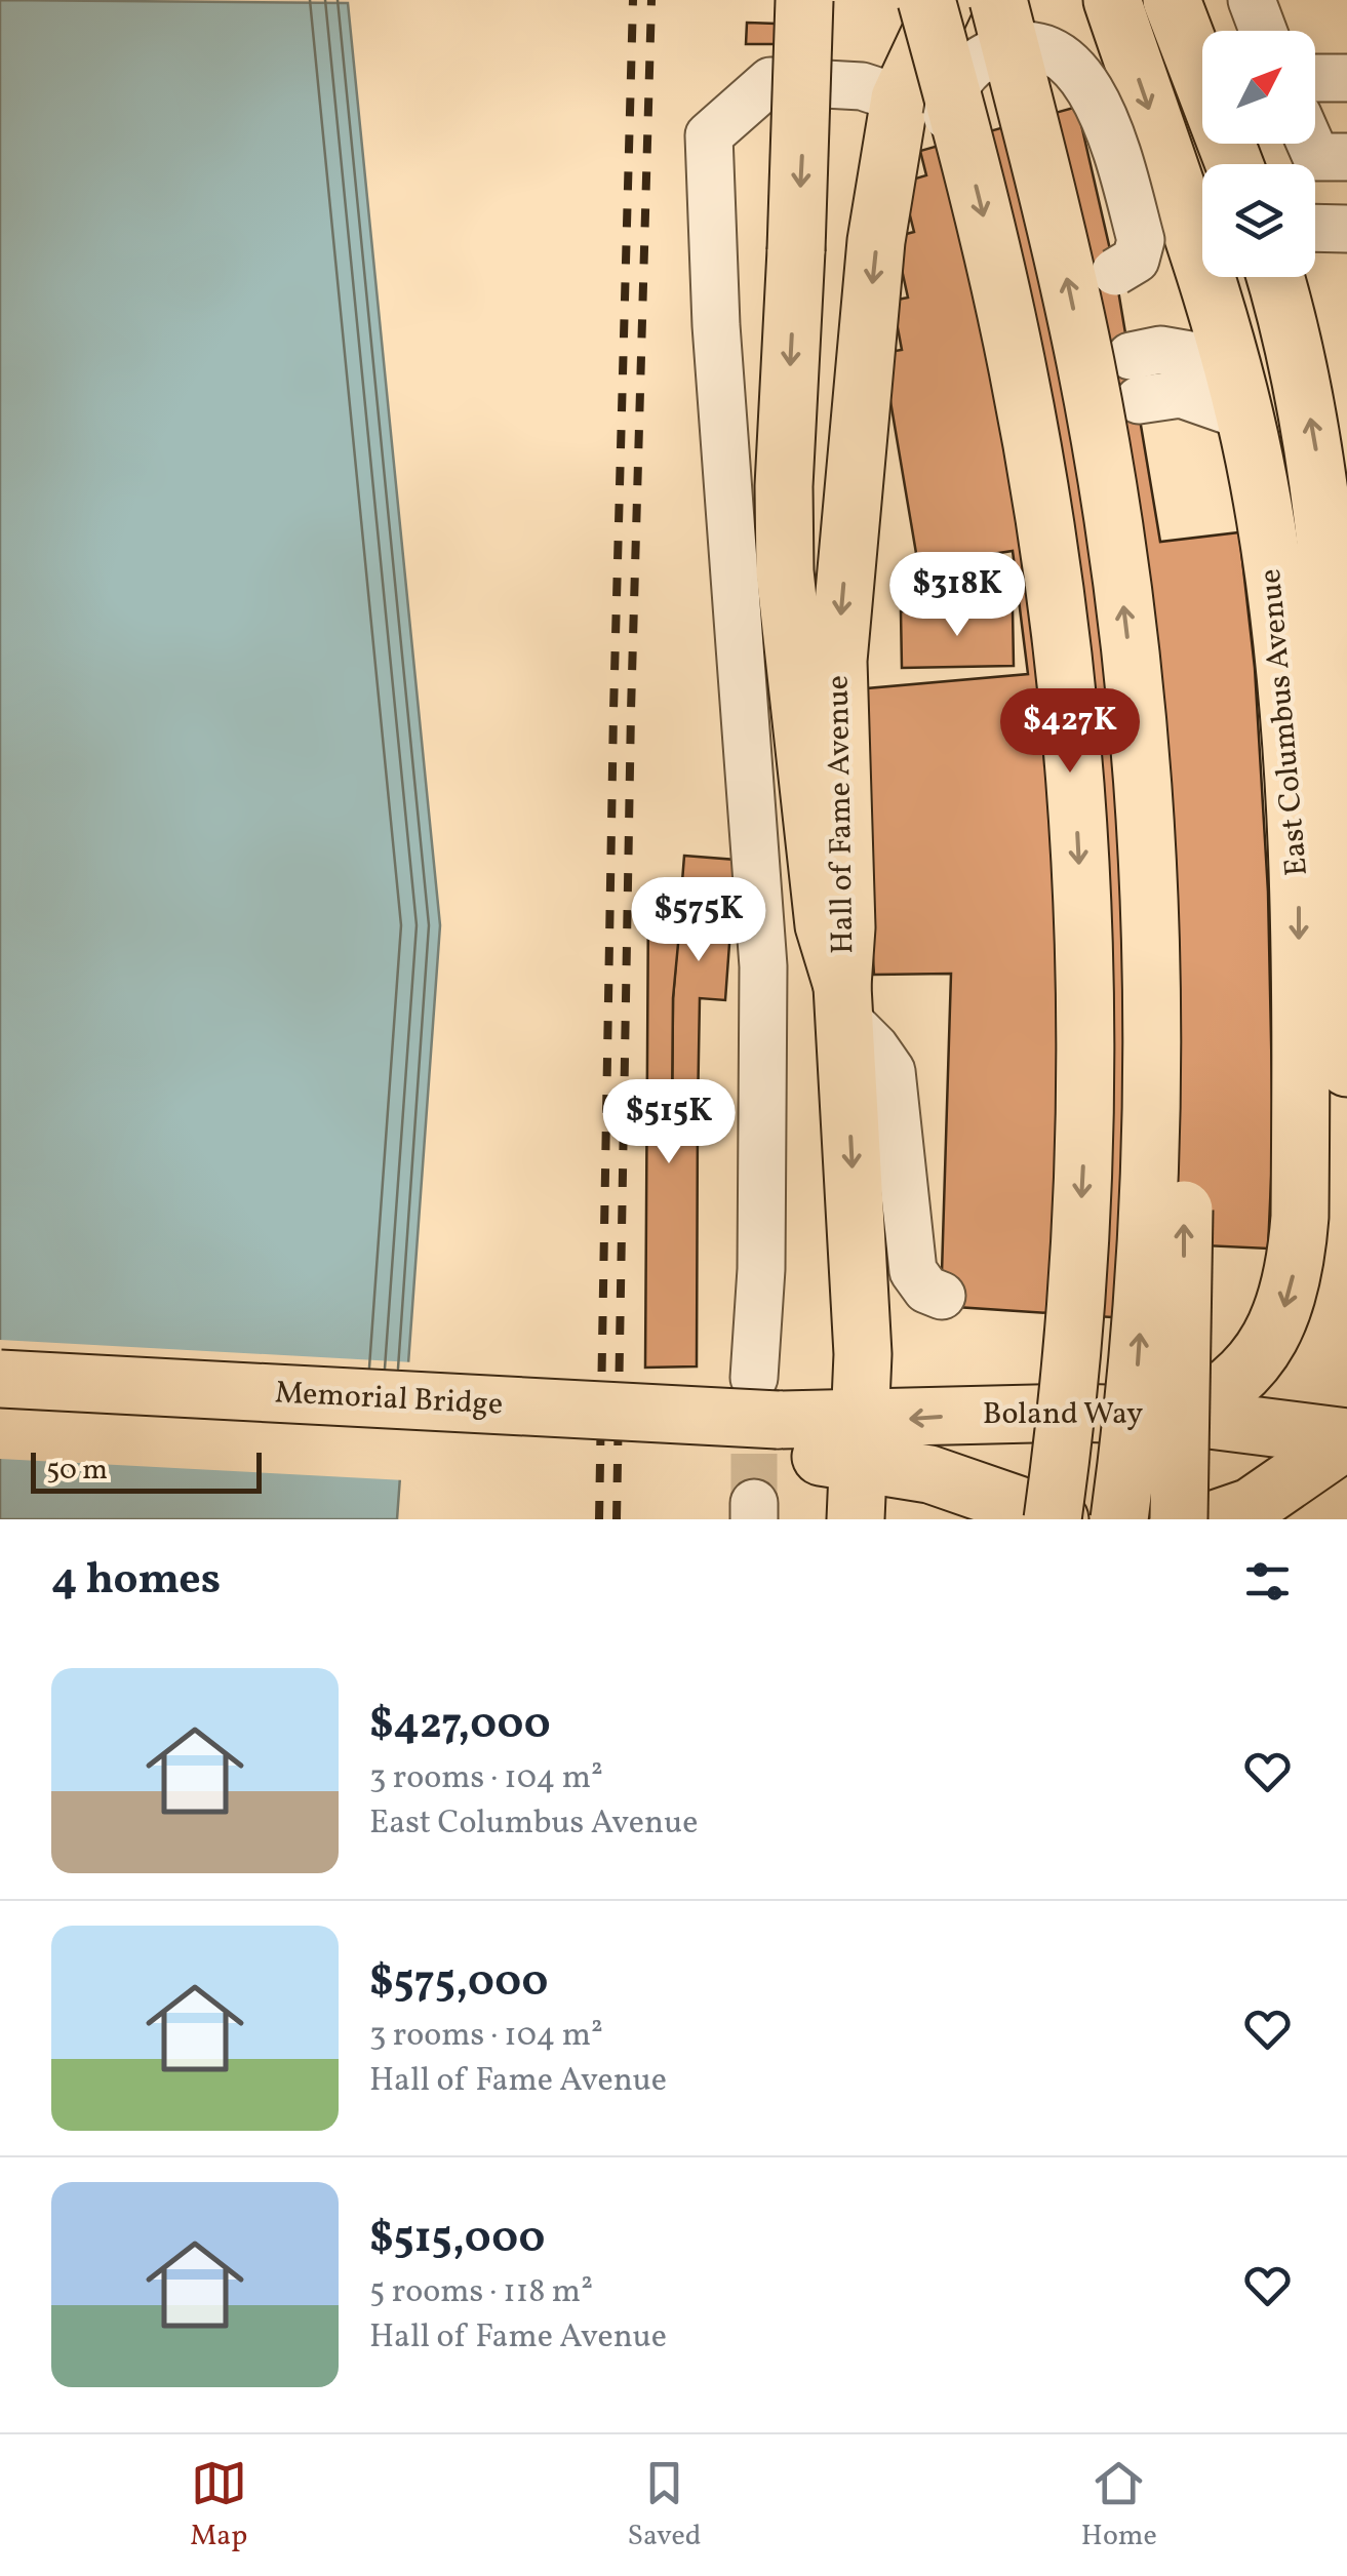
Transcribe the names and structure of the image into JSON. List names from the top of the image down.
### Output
{
  "streets": {
    "main road": [
      "East Columbus Avenue",
      "Hall of Fame Avenue",
      "Memorial Bridge",
      "Boland Way"
    ]
  },
  "crossings": [
    ["East Columbus Avenue", "Boland Way"],
    ["Hall of Fame Avenue", "Boland Way"],
    ["Memorial Bridge", "Boland Way"]
  ],
  "scale_bar": "50 m",
  "north": "top right",
  "page": {
    "price": [
      "$318K",
      "$427K",
      "$575K",
      "$515K"
    ],
    "scale": "50 m",
    "heading": "4 homes",
    "list": [
      {
        "name": "$427,000",
        "note": "3 rooms · 104 m² · East Columbus Avenue"
      },
      {
        "name": "$575,000",
        "note": "3 rooms · 104 m² · Hall of Fame Avenue"
      },
      {
        "name": "$515,000",
        "note": "5 rooms · 118 m² · Hall of Fame Avenue"
      }
    ],
    "tabs": ["Map", "Saved", "Home"]
  }
}
